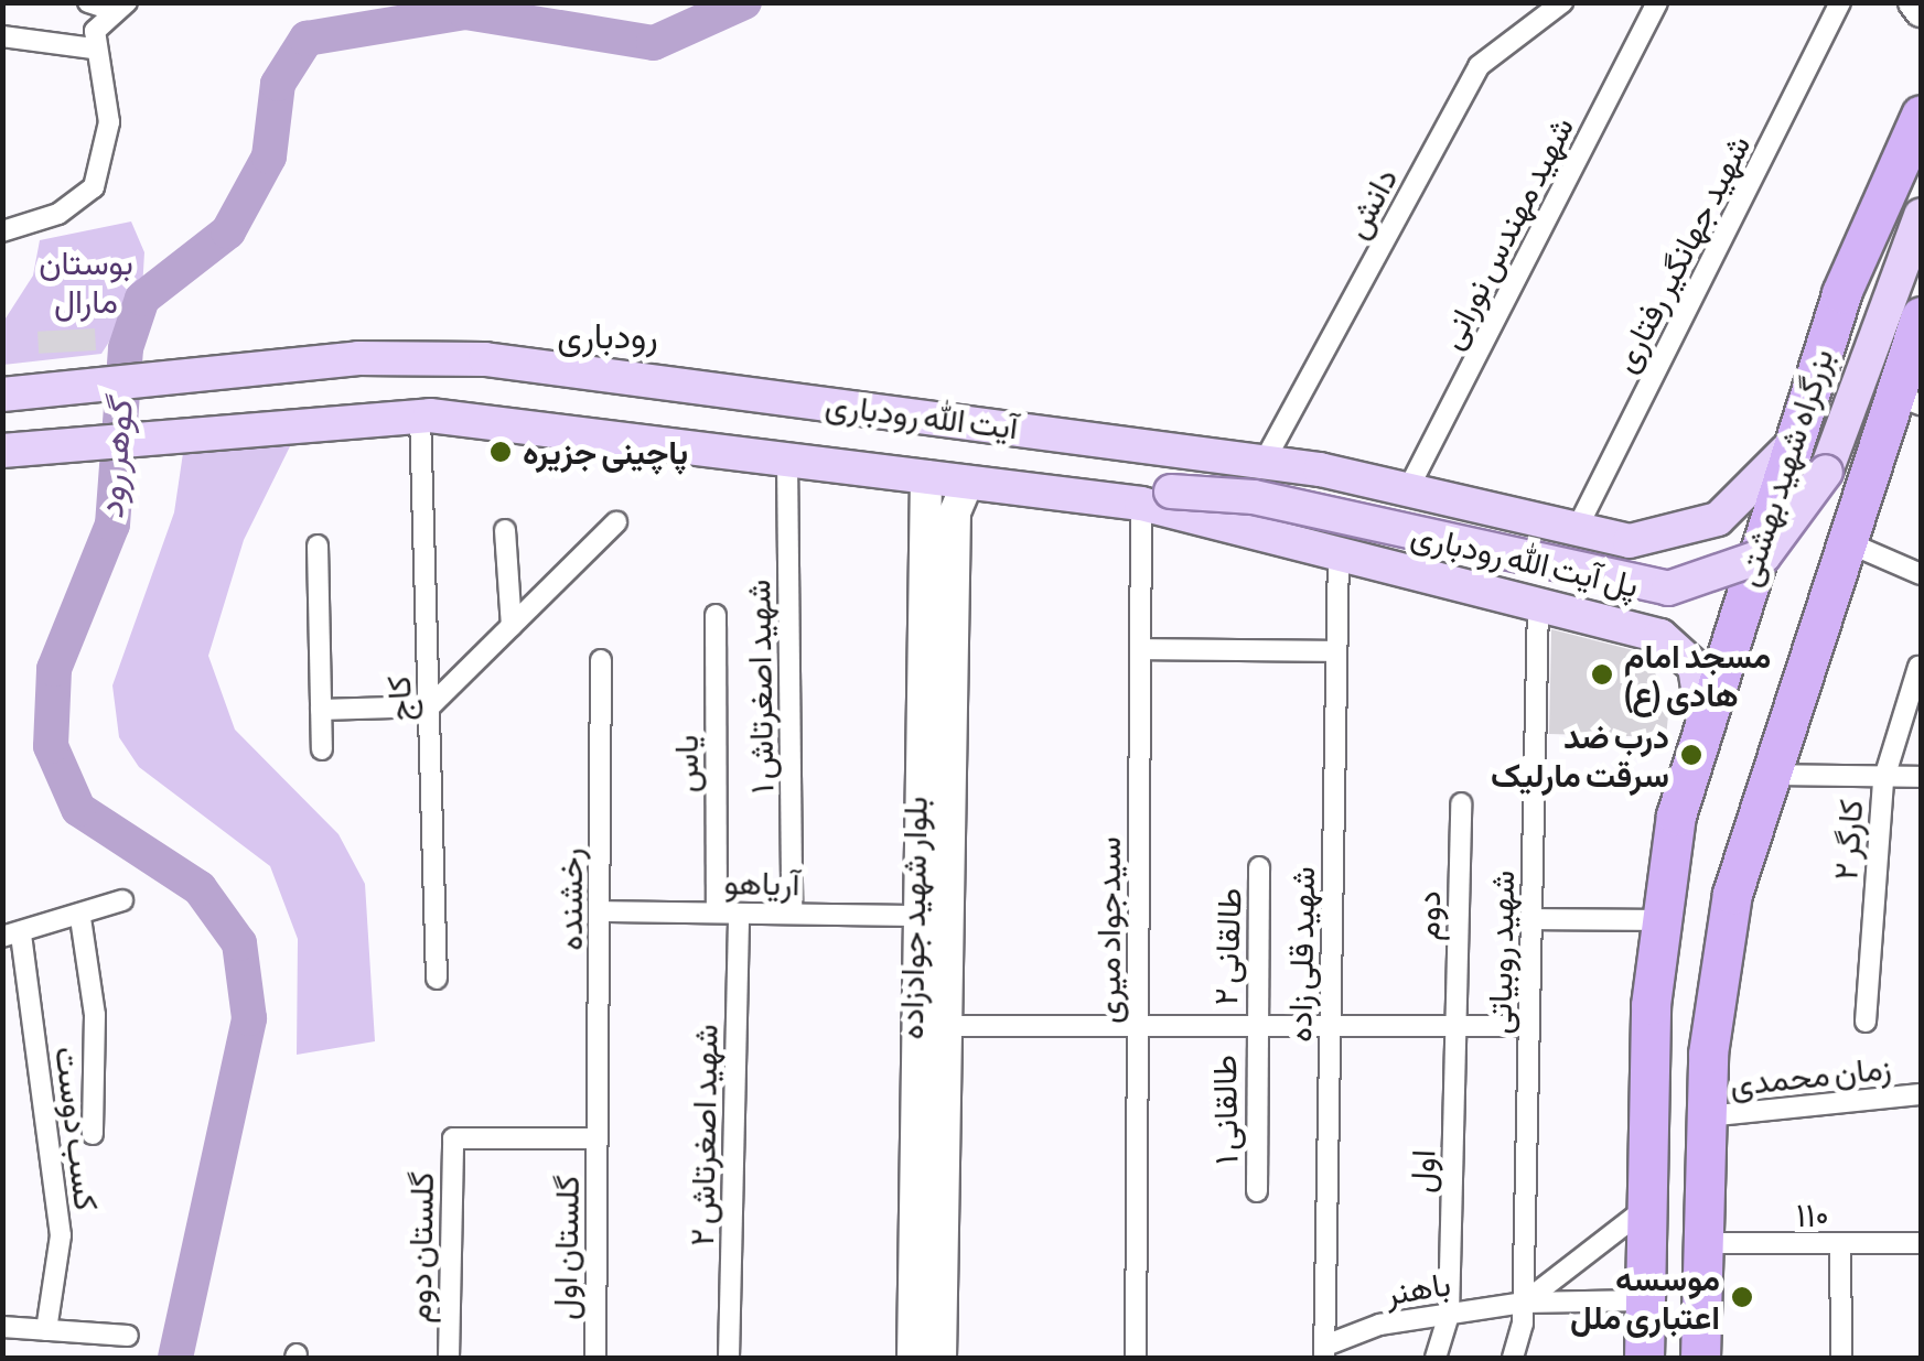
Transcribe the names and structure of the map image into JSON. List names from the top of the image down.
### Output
{
  "streets": {
    "highway": ["بزرگراه شهید بهشتی"],
    "main road": ["آیت الله رودباری", "پل آیت الله رودباری"],
    "street": [
      "دانش",
      "شهید مهندس نورانی",
      "شهید جهانگیر رفتاری",
      "شهید اصغرتاش ۱",
      "کاج",
      "یاس",
      "کارگر ۲",
      "آریاهو",
      "رخشنده",
      "دوم",
      "بلوار شهید جوادزاده",
      "سیدجواد میری",
      "طالقانی ۲",
      "شهید روبیاتی",
      "شهید قلی زاده",
      "زمان محمدی",
      "طالقانی ۱",
      "کسب دوست",
      "شهید اصغرتاش ۲",
      "اول",
      "۱۱۰",
      "گلستان دوم",
      "گلستان اول",
      "باهنر"
    ]
  },
  "crossings": [
    ["دانش", "آیت الله رودباری"],
    ["شهید مهندس نورانی", "آیت الله رودباری"],
    ["شهید جهانگیر رفتاری", "آیت الله رودباری"],
    ["آیت الله رودباری", "بزرگراه شهید بهشتی"],
    ["آیت الله رودباری", "پل آیت الله رودباری"],
    ["آیت الله رودباری", "شهید اصغرتاش ۱"],
    ["آیت الله رودباری", "کاج"],
    ["آیت الله رودباری", "بلوار شهید جوادزاده"],
    ["بزرگراه شهید بهشتی", "باهنر"],
    ["پل آیت الله رودباری", "سیدجواد میری"],
    ["شهید اصغرتاش ۱", "آریاهو"],
    ["یاس", "آریاهو"],
    ["آریاهو", "رخشنده"],
    ["آریاهو", "بلوار شهید جوادزاده"],
    ["آریاهو", "شهید اصغرتاش ۲"],
    ["رخشنده", "گلستان دوم"],
    ["رخشنده", "گلستان اول"],
    ["دوم", "اول"],
    ["طالقانی ۲", "طالقانی ۱"],
    ["شهید روبیاتی", "باهنر"],
    ["شهید قلی زاده", "باهنر"],
    ["اول", "باهنر"],
    ["گلستان دوم", "گلستان اول"]
  ],
  "districts": ["رودباری"],
  "water": ["گوهر رود"],
  "parks": ["بوستان مارال"],
  "places": [
    "پاچینی جزیره",
    "مسجد امام هادی (ع)",
    "درب ضد سرقت مارلیک",
    "موسسه اعتباری ملل"
  ]
}
